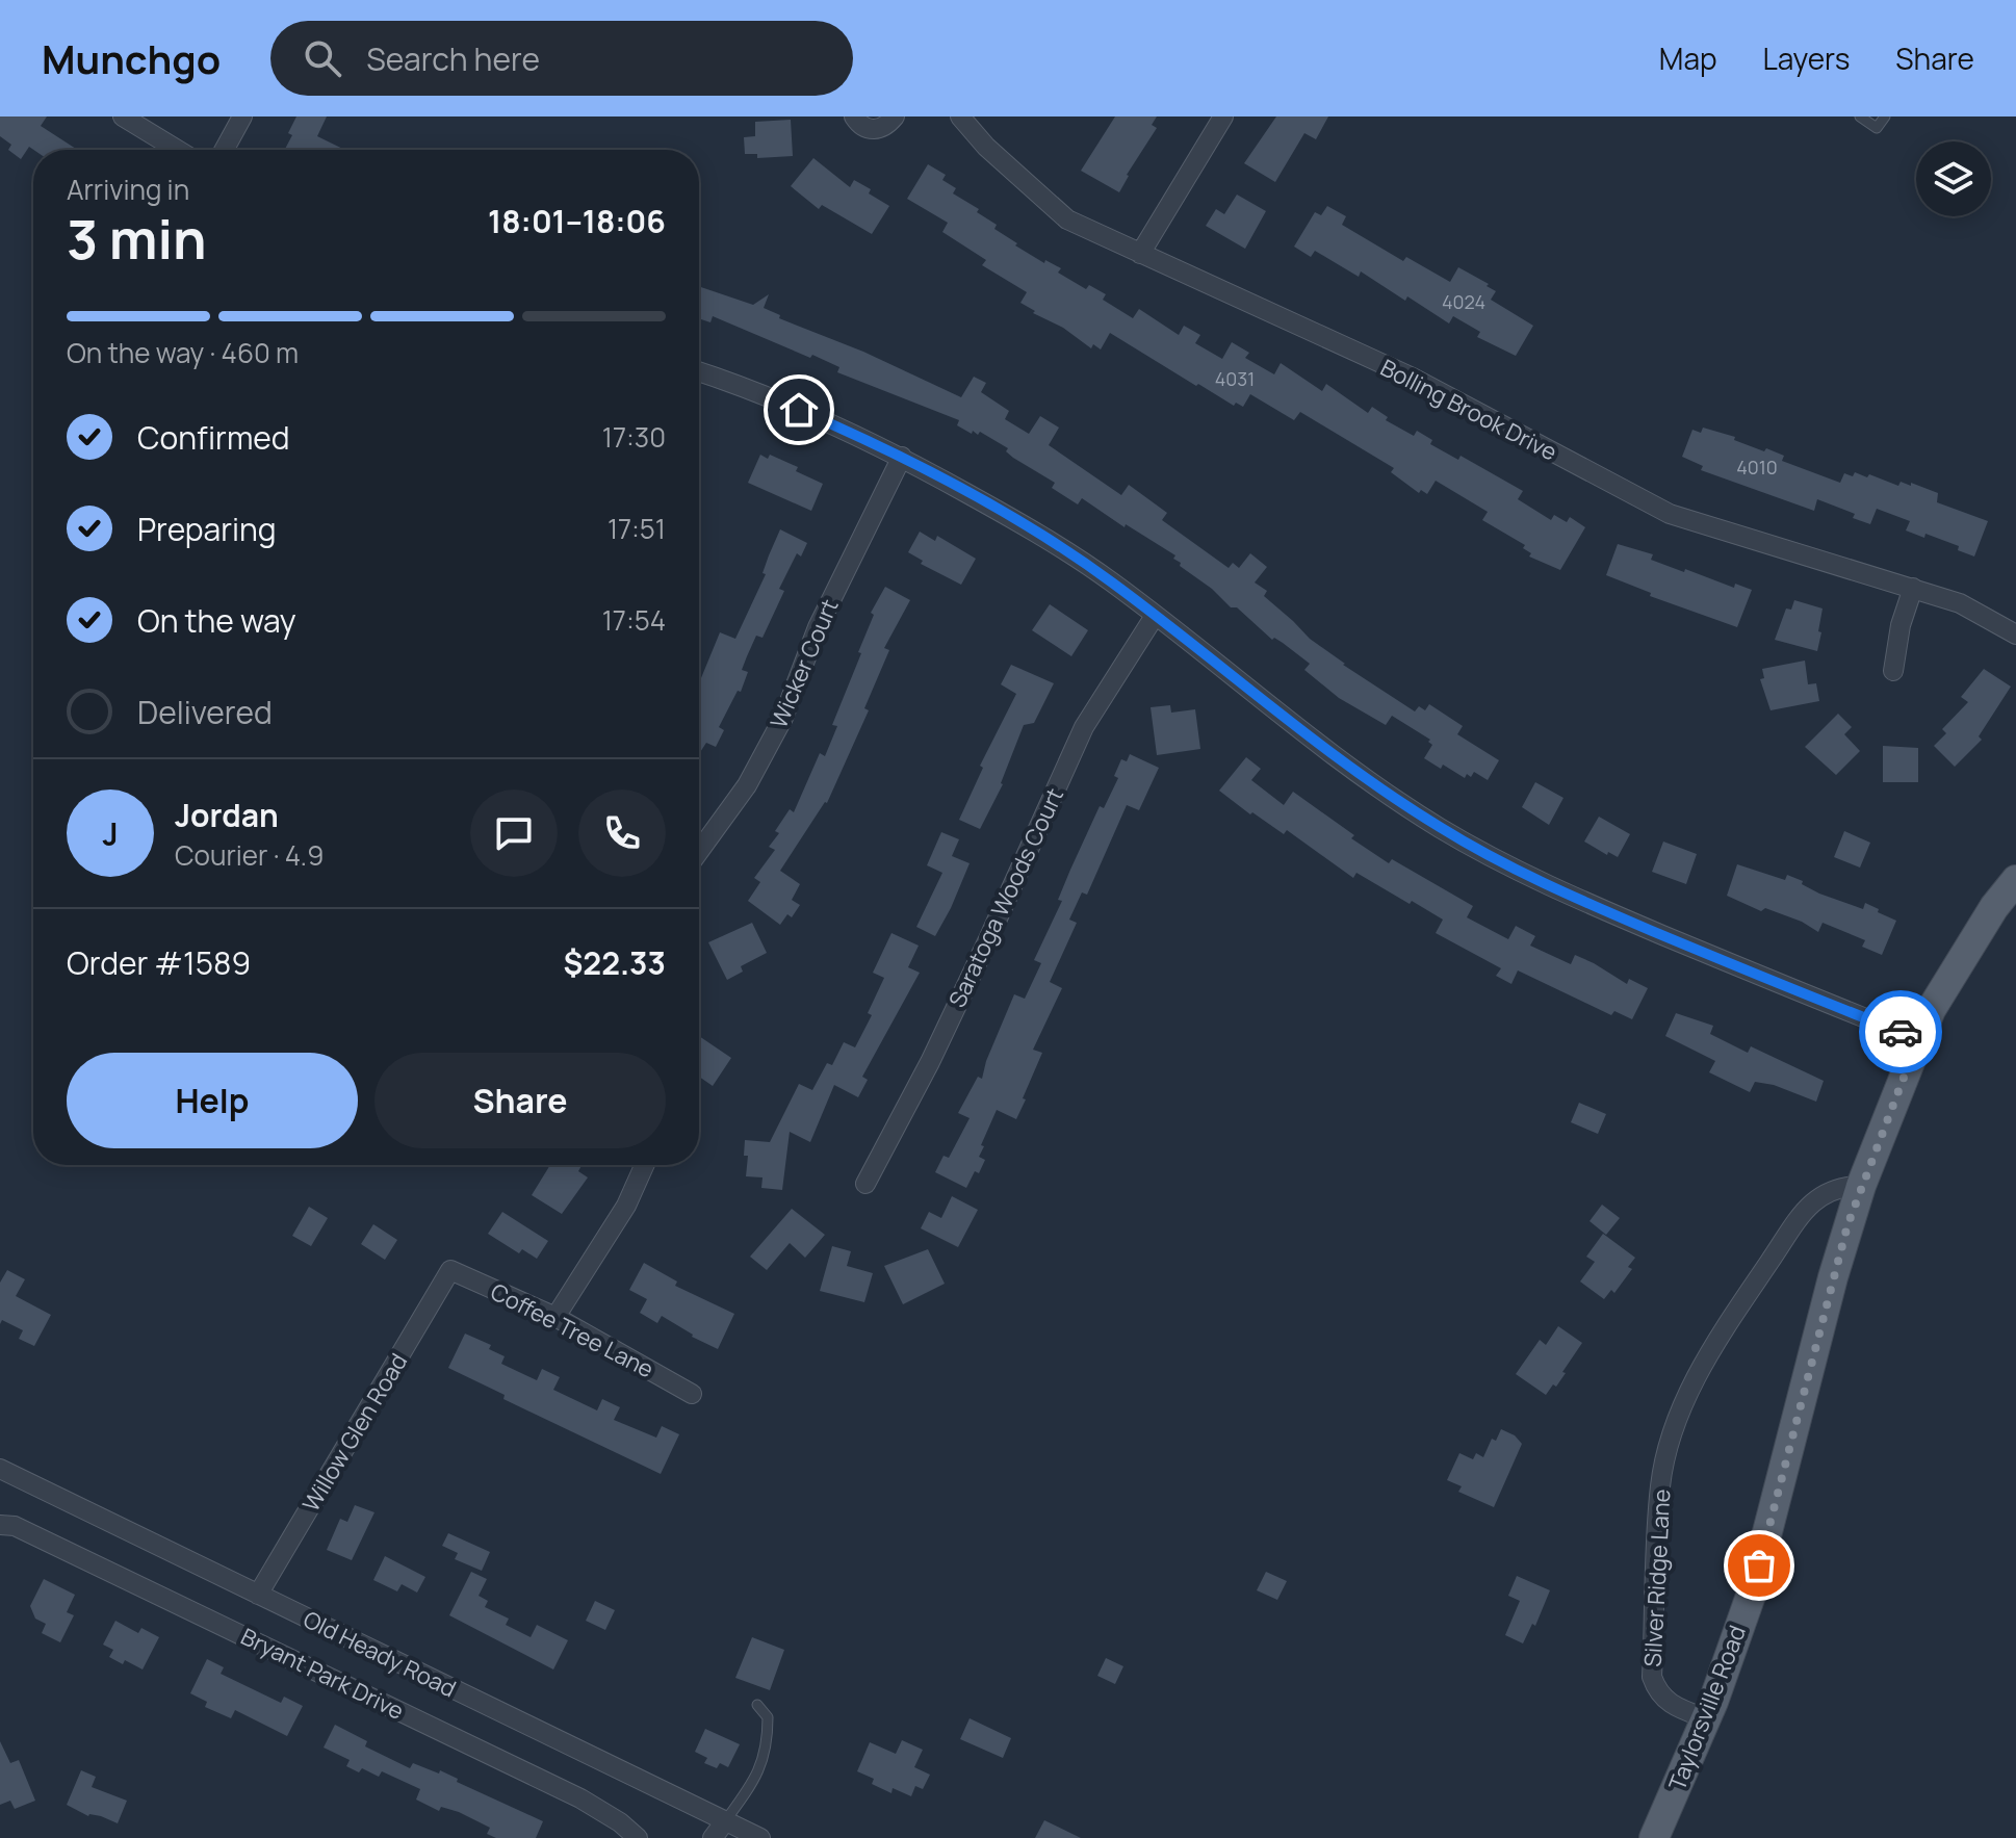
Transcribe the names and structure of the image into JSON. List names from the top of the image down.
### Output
{
  "streets": {
    "main road": ["Taylorsville Road"],
    "street": [
      "Bolling Brook Drive",
      "Wicker Court",
      "Saratoga Woods Court",
      "Coffee Tree Lane",
      "Willow Glen Road",
      "Silver Ridge Lane",
      "Old Heady Road",
      "Bryant Park Drive"
    ]
  },
  "crossings": [
    ["Coffee Tree Lane", "Willow Glen Road"],
    ["Willow Glen Road", "Old Heady Road"],
    ["Silver Ridge Lane", "Taylorsville Road"]
  ],
  "house_numbers": ["4024", "4031", "4010"],
  "page": {
    "header": "Munchgo",
    "search": "Search here",
    "nav": ["Map", "Layers", "Share"],
    "heading": ["3 min", "Arriving in", "18:01–18:06"],
    "panel": [
      "Jordan",
      "Courier · 4.9",
      "Order #1589",
      "$22.33"
    ],
    "bar": "On the way · 460 m",
    "list": [
      ["Confirmed", "17:30"],
      ["Preparing", "17:51"],
      ["On the way", "17:54"],
      "Delivered"
    ],
    "round": "J",
    "buttons": ["Help", "Share"]
  }
}
